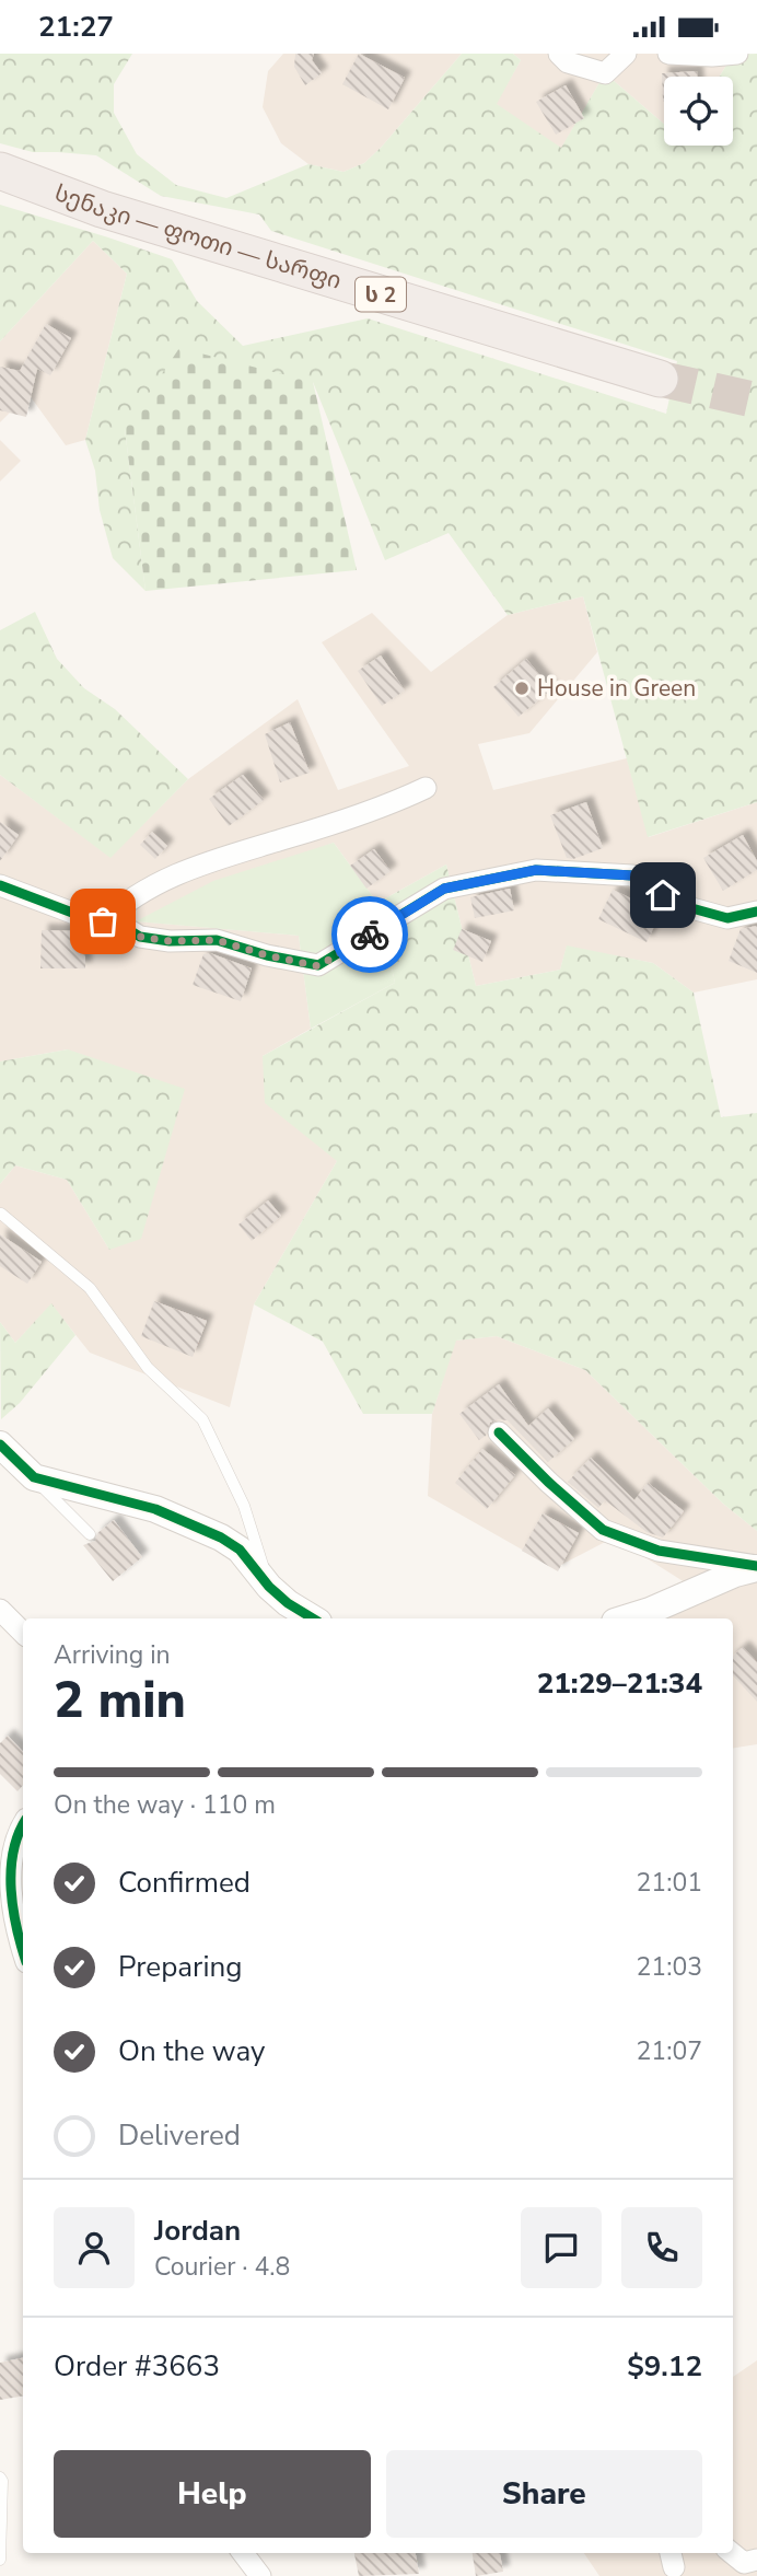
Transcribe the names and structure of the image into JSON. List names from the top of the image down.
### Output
{
  "streets": {
    "highway": ["სენაკი — ფოთი — სარფი", "ს 2"]
  },
  "places": ["House in Green"],
  "page": {
    "status": "21:27",
    "heading": ["2 min", "Arriving in", "21:29–21:34"],
    "panel": [
      "Jordan",
      "Courier · 4.8",
      "Order #3663",
      "$9.12"
    ],
    "bar": "On the way · 110 m",
    "list": [
      ["Confirmed", "21:01"],
      ["Preparing", "21:03"],
      ["On the way", "21:07"],
      "Delivered"
    ],
    "buttons": ["Help", "Share"]
  }
}
